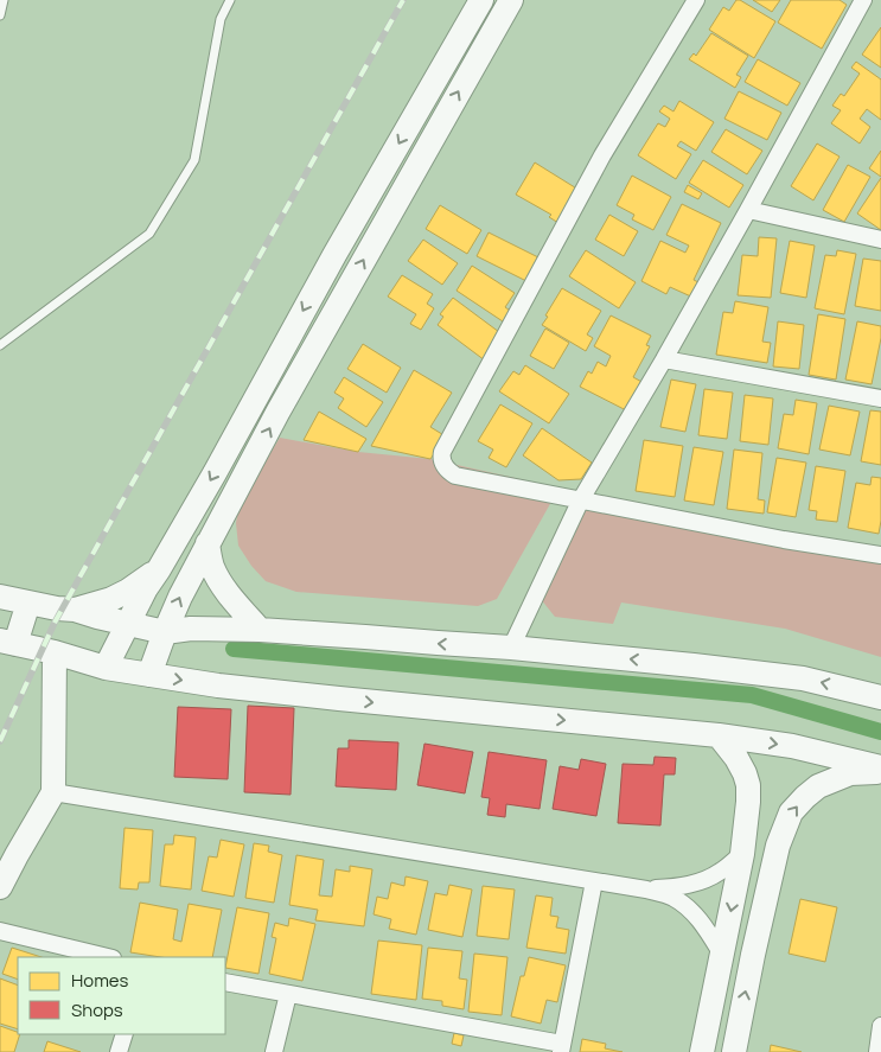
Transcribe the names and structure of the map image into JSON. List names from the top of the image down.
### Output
{
  "legend": ["Homes", "Shops"]
}
